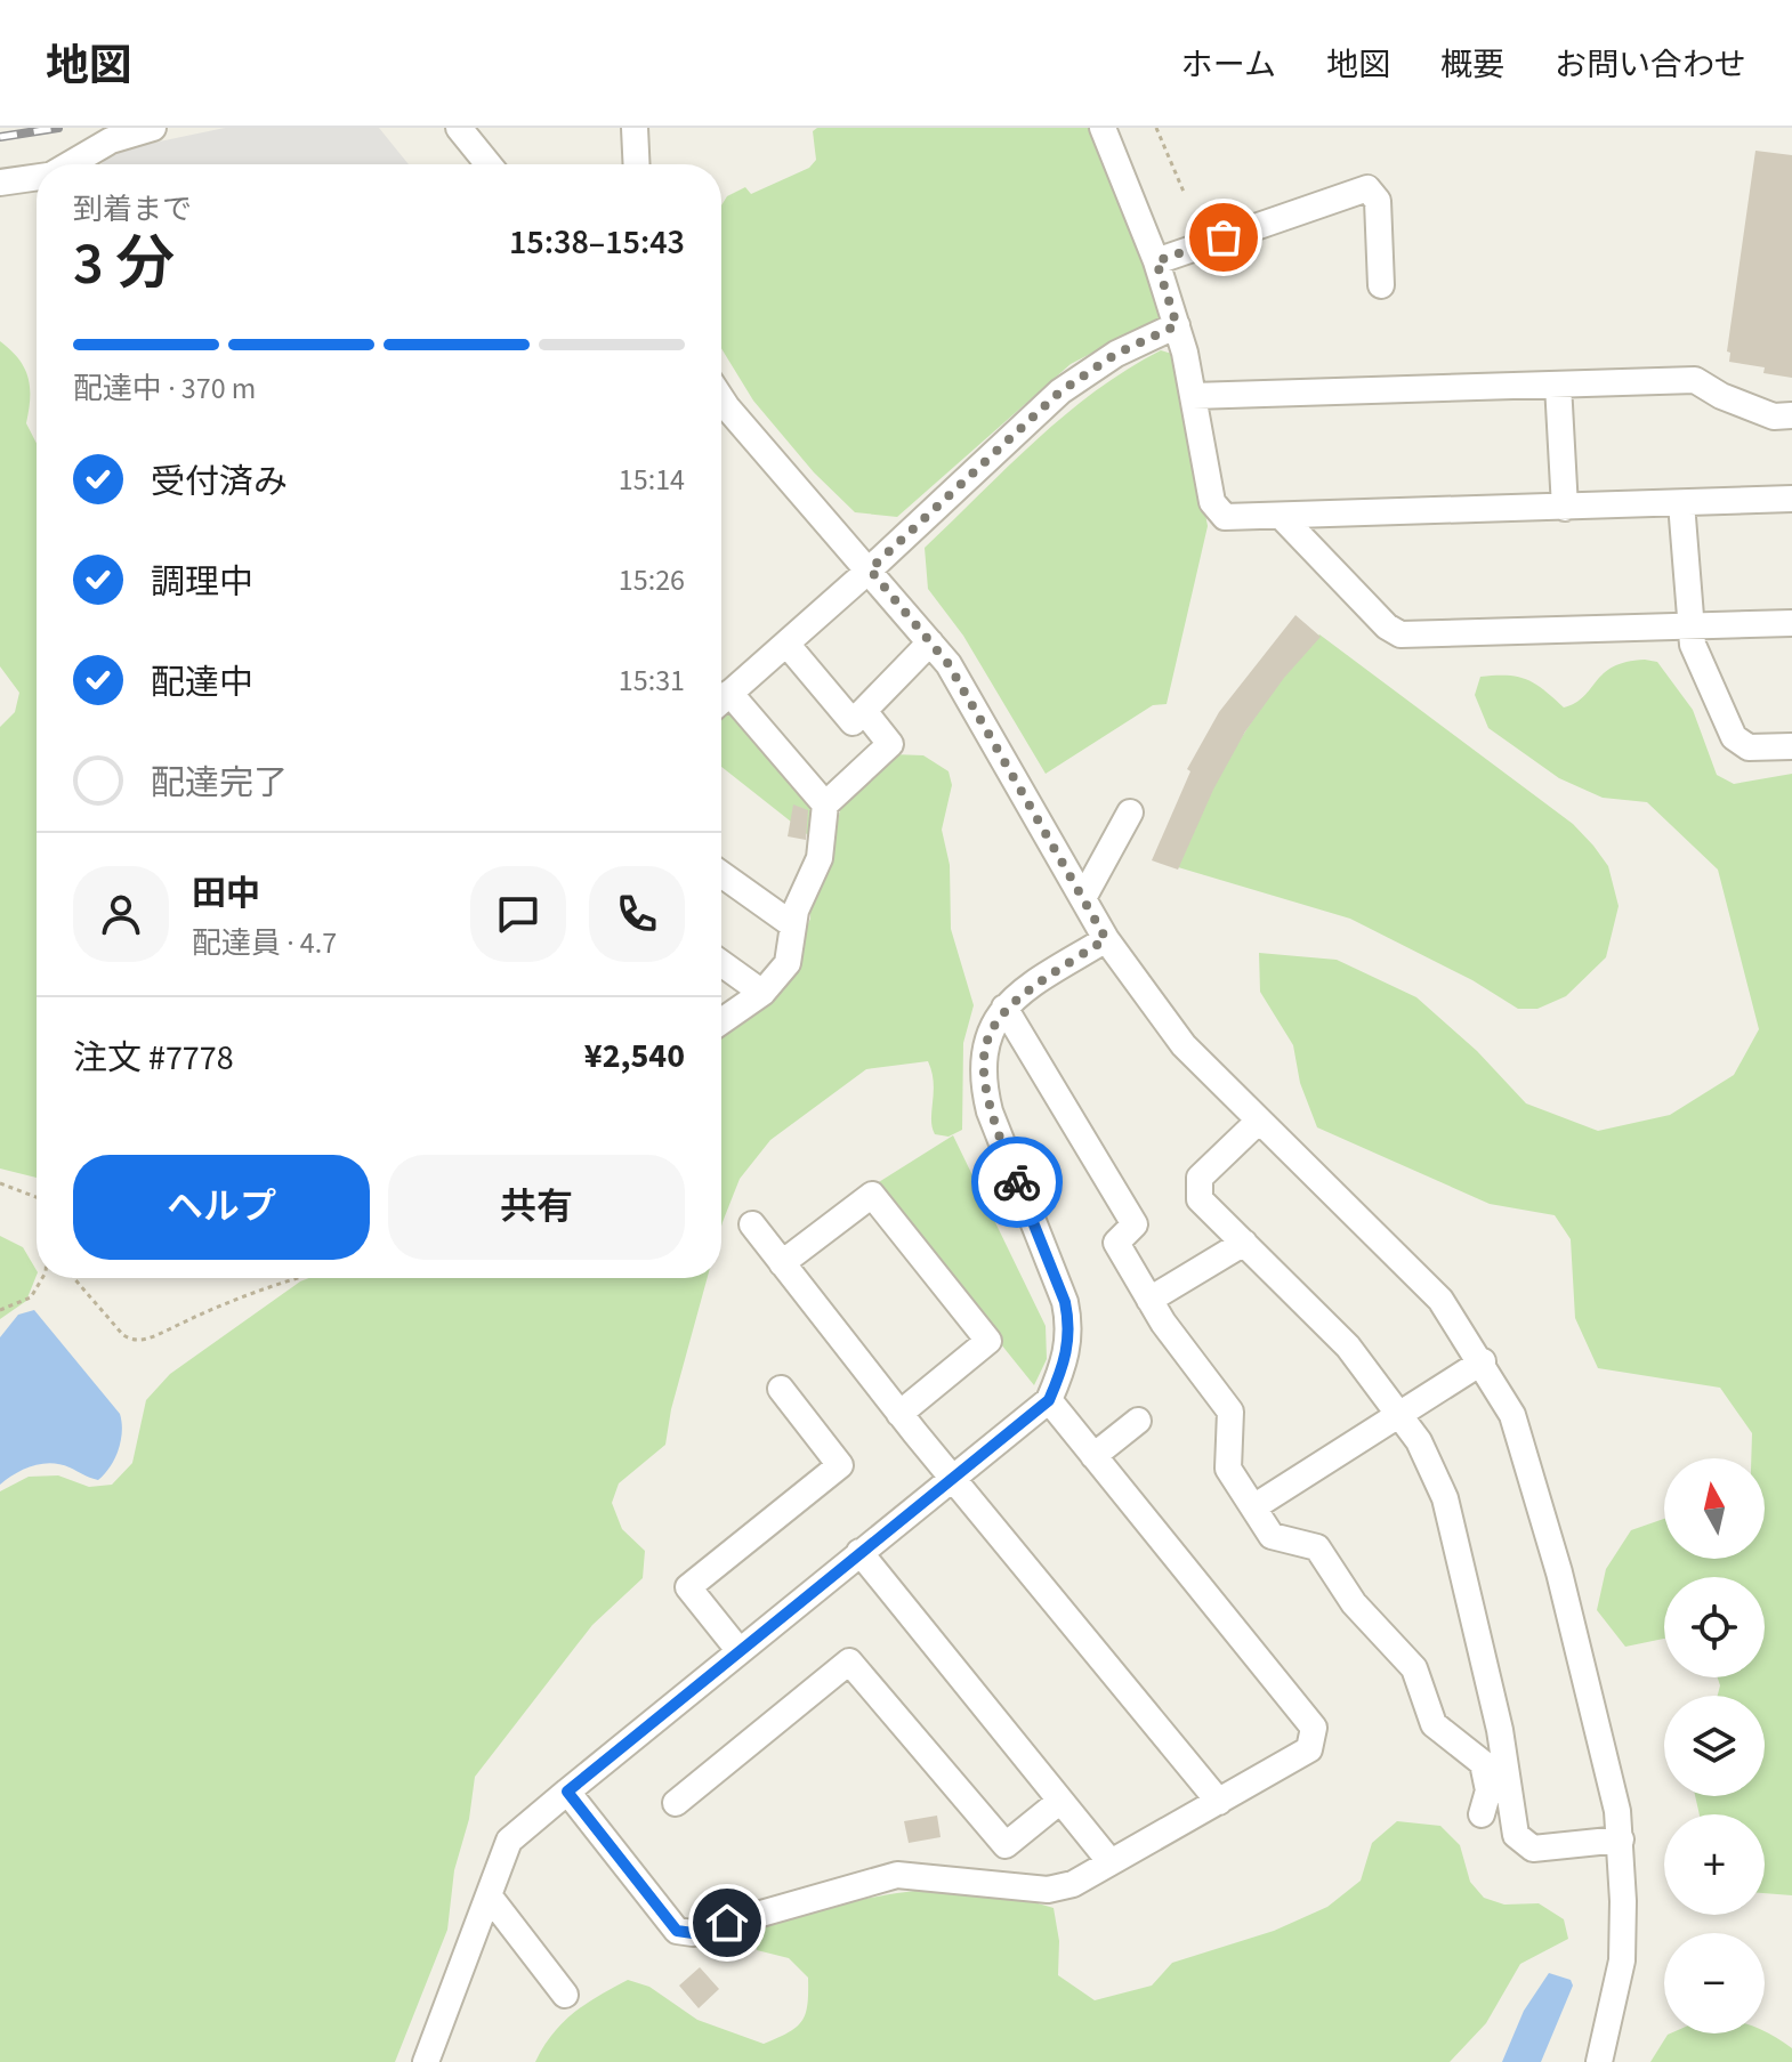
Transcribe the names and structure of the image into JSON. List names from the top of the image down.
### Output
{
  "north": "top",
  "page": {
    "header": "地図",
    "nav": [
      "ホーム",
      "地図",
      "概要",
      "お問い合わせ"
    ],
    "heading": ["3 分", "到着まで", "15:38–15:43"],
    "panel": [
      "田中",
      "配達員 · 4.7",
      "注文 #7778",
      "¥2,540"
    ],
    "bar": "配達中 · 370 m",
    "list": [
      ["受付済み", "15:14"],
      ["調理中", "15:26"],
      ["配達中", "15:31"],
      "配達完了"
    ],
    "buttons": ["ヘルプ", "共有"],
    "map_buttons": ["+", "−"]
  }
}
